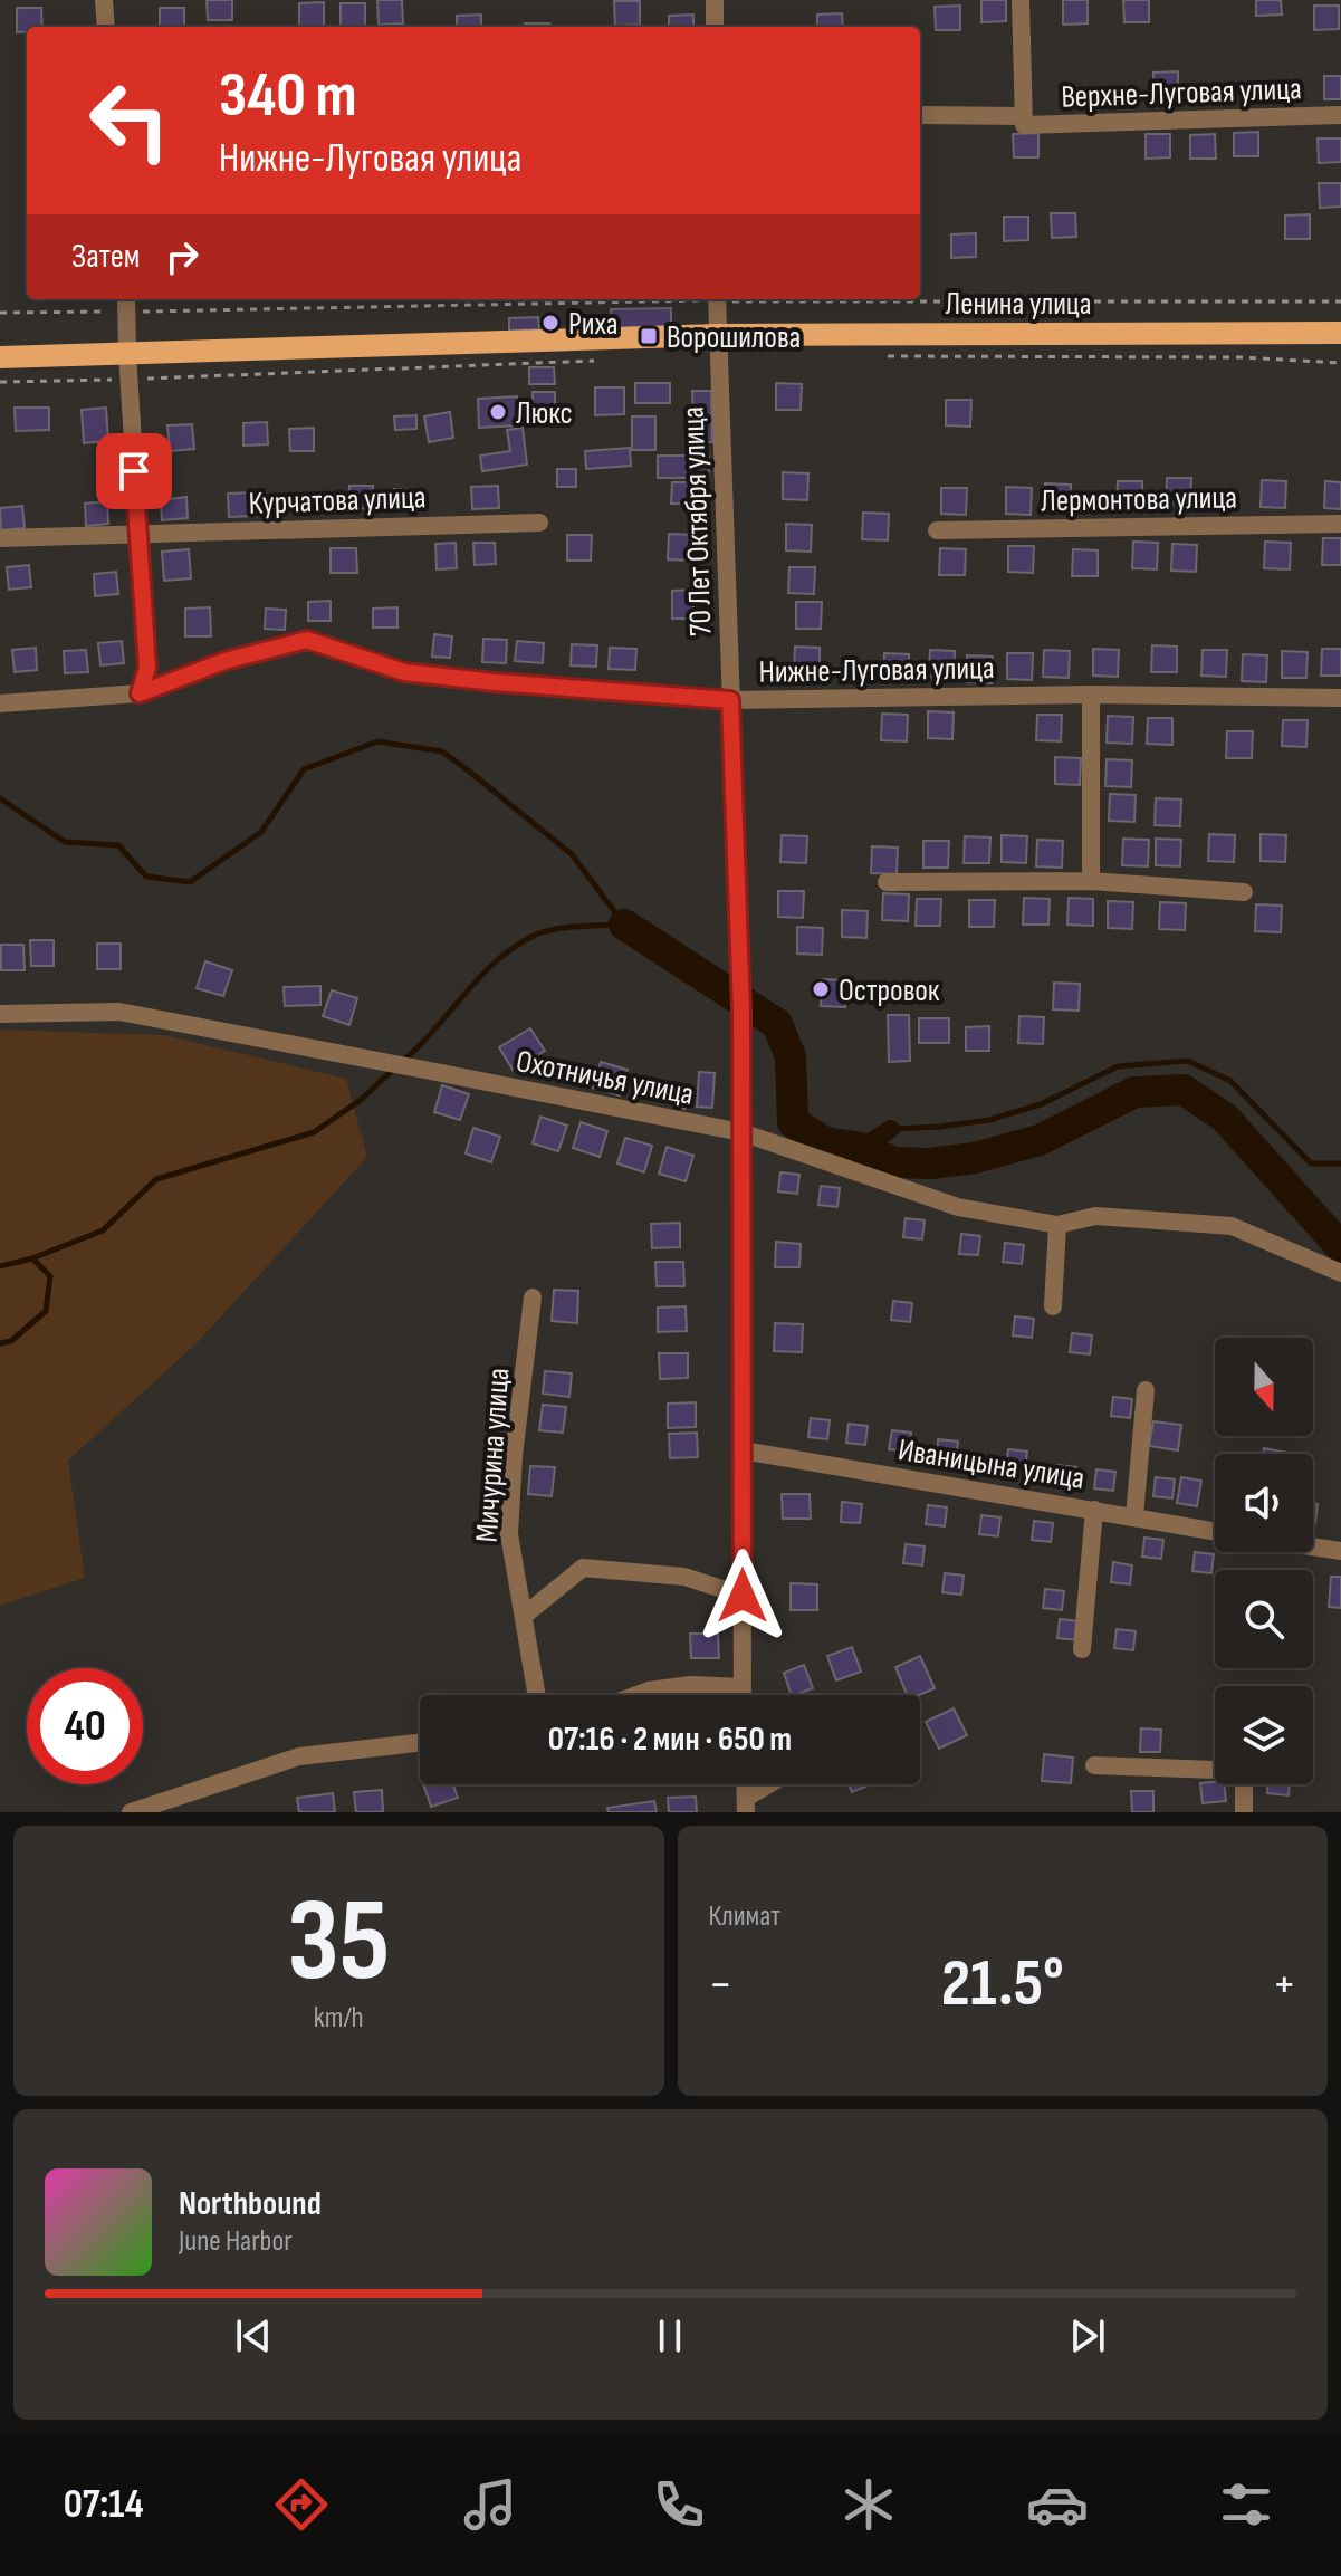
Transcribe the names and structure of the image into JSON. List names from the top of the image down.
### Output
{
  "streets": {
    "main road": ["Ленина улица"],
    "street": [
      "Верхне-Луговая улица",
      "Лермонтова улица",
      "Курчатова улица",
      "70 Лет Октября улица",
      "Нижне-Луговая улица",
      "Охотничья улица",
      "Мичурина улица",
      "Иваницына улица"
    ]
  },
  "crossings": [
    ["Ленина улица", "70 Лет Октября улица"],
    ["70 Лет Октября улица", "Нижне-Луговая улица"],
    ["70 Лет Октября улица", "Охотничья улица"],
    ["70 Лет Октября улица", "Иваницына улица"]
  ],
  "places": {
    "other": ["Риха", "Люкс", "Островок"],
    "transit": ["Ворошилова"]
  },
  "north": "bottom",
  "page": {
    "turn": ["340 m", "Нижне-Луговая улица"],
    "then": "Затем",
    "limit": "40",
    "trip": "07:16 · 2 мин · 650 m",
    "tile": [
      ["35", "km/h"],
      "Климат"
    ],
    "heat": ["−", "21.5°", "+"],
    "song": ["Northbound", "June Harbor"],
    "tabs": "07:14"
  }
}
